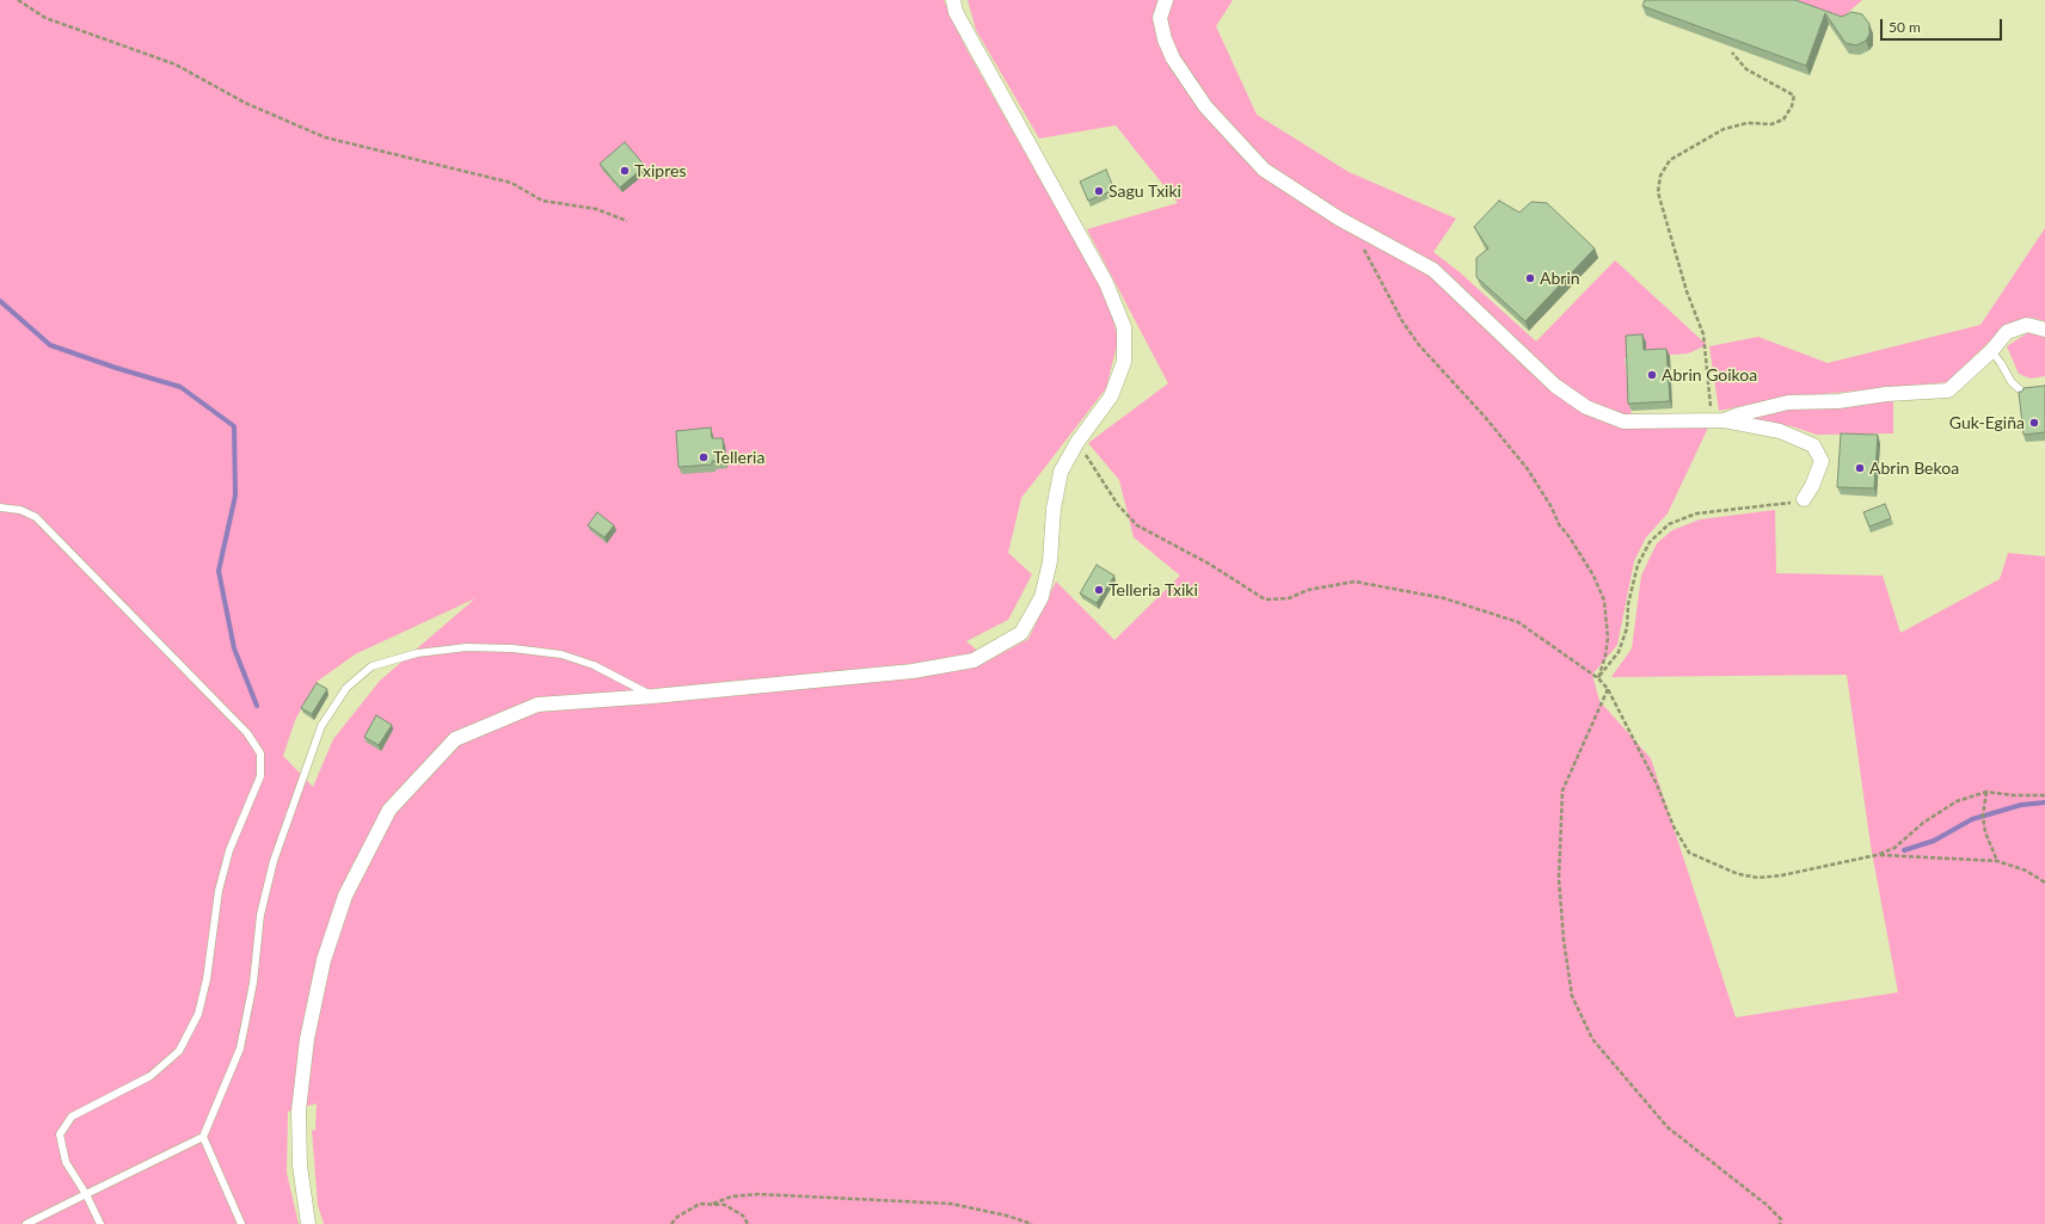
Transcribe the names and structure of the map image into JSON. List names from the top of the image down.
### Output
{
  "places": [
    "Txipres",
    "Sagu Txiki",
    "Abrin",
    "Abrin Goikoa",
    "Guk-Egiña",
    "Telleria",
    "Abrin Bekoa",
    "Telleria Txiki"
  ],
  "scale_bar": "50 m"
}
